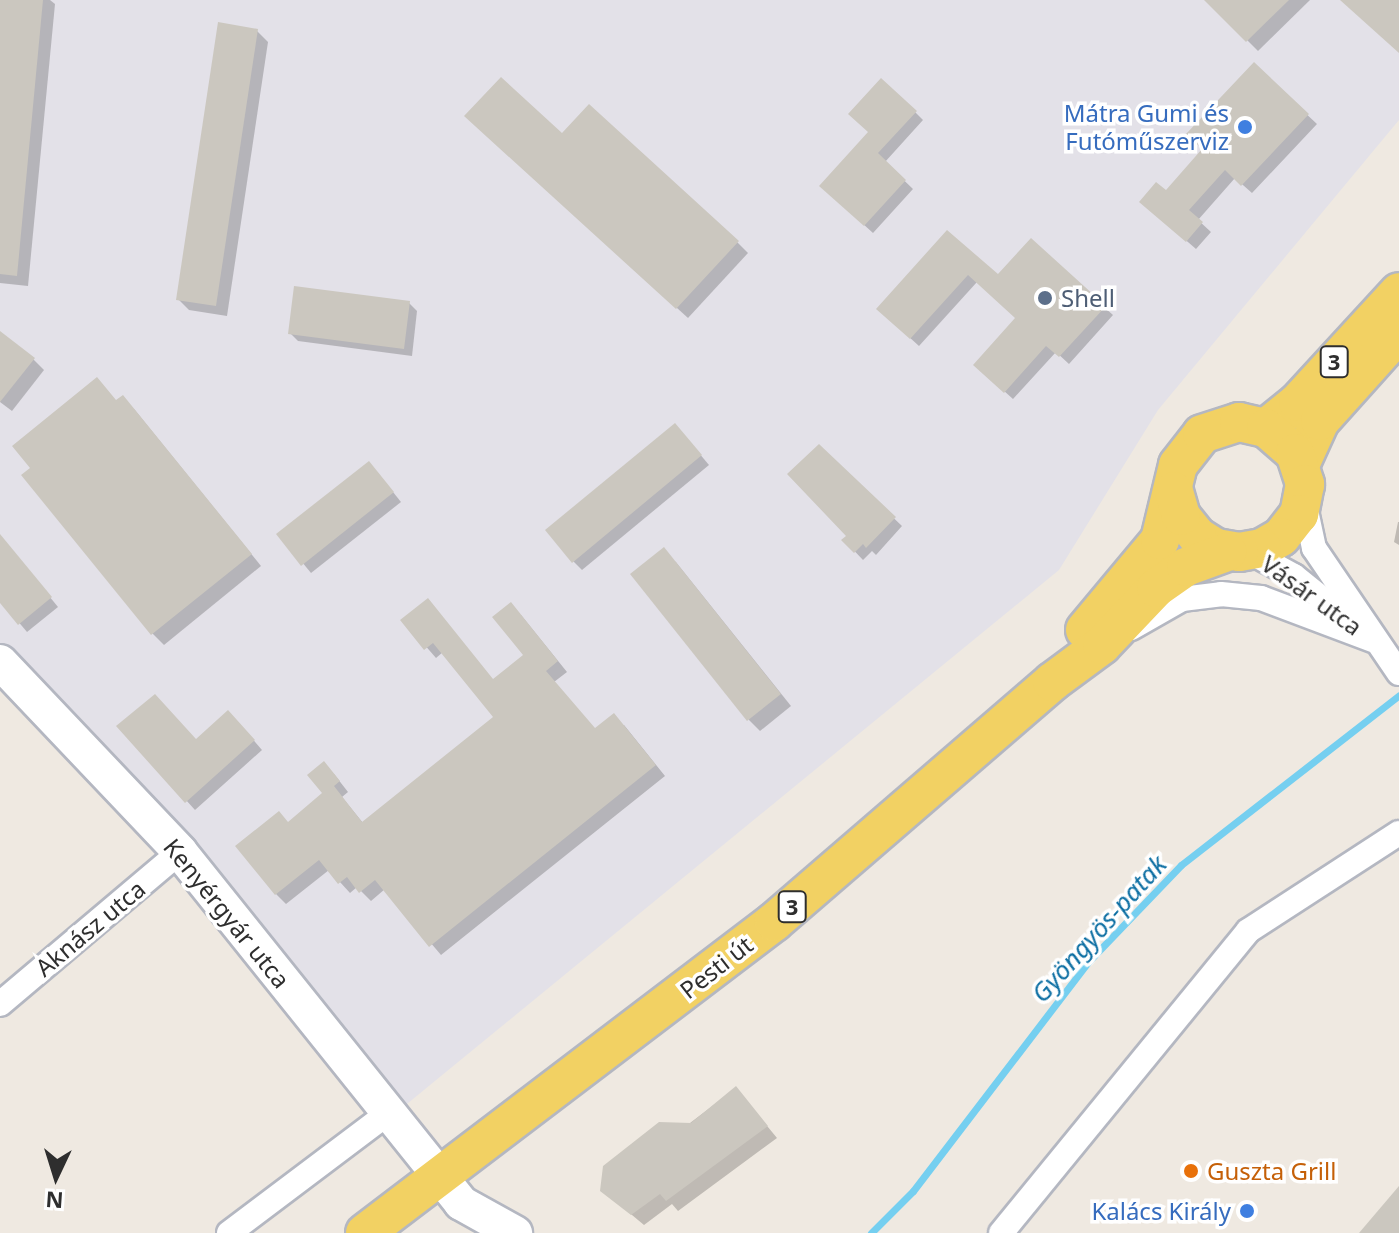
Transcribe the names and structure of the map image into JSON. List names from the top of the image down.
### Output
{
  "streets": {
    "main road": ["3", "Pesti út"],
    "street": ["Vásár utca", "Kenyérgyár utca", "Aknász utca"]
  },
  "crossings": [
    ["3", "Vásár utca"],
    ["3", "Pesti út"],
    ["Vásár utca", "Pesti út"],
    ["Kenyérgyár utca", "Aknász utca"],
    ["Kenyérgyár utca", "Pesti út"]
  ],
  "water": ["Gyöngyös-patak"],
  "places": [
    "Mátra Gumi és Futóműszerviz",
    "Shell",
    "Guszta Grill",
    "Kalács Király"
  ],
  "north": "bottom"
}
